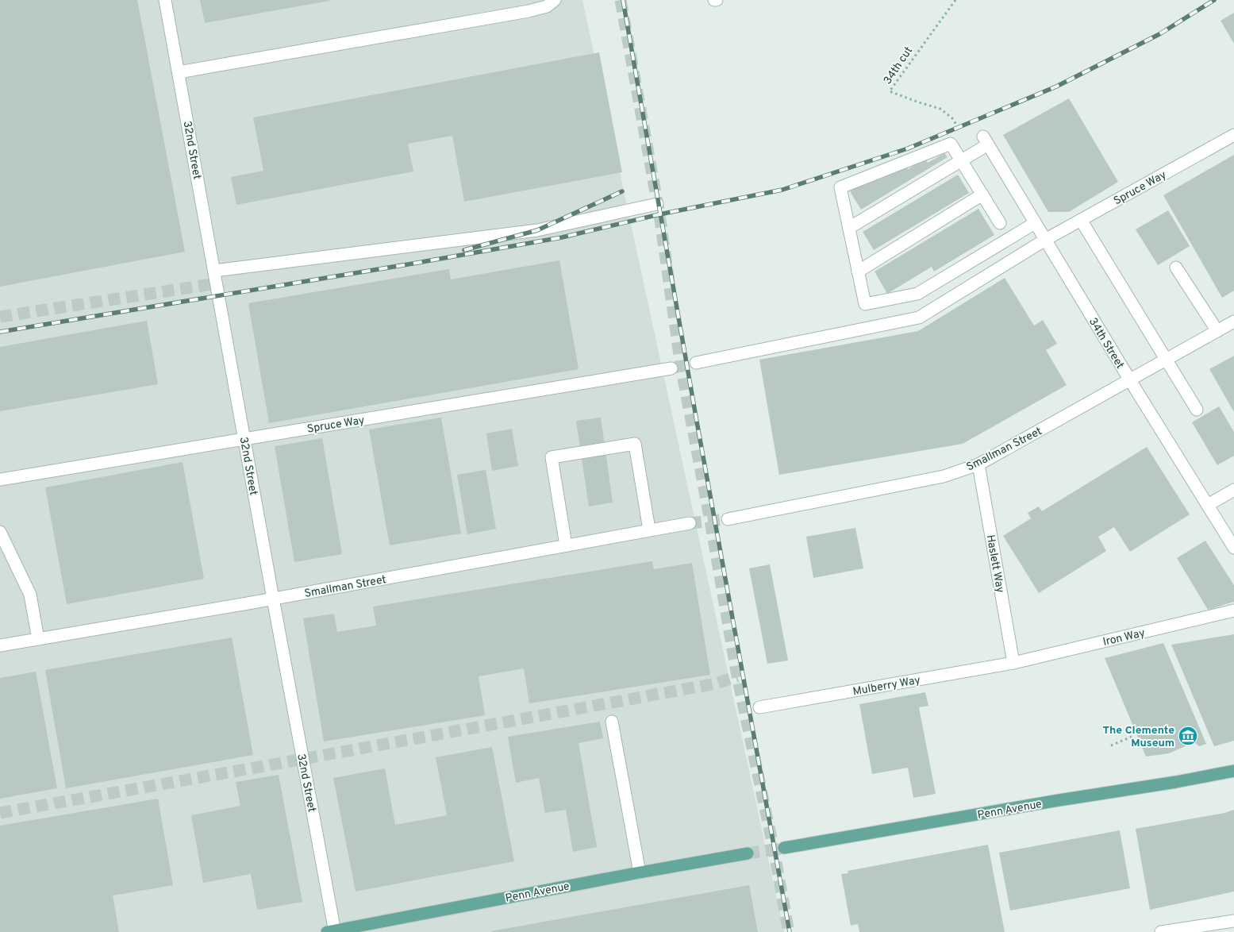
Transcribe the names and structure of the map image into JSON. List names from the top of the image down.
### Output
{
  "streets": {
    "main road": ["Penn Avenue"],
    "street": [
      "32nd Street",
      "Spruce Way",
      "34th Street",
      "Smallman Street",
      "Haslett Way",
      "Iron Way",
      "Mulberry Way"
    ],
    "path": ["34th cut"]
  },
  "crossings": [
    ["32nd Street", "Spruce Way"],
    ["32nd Street", "Smallman Street"],
    ["32nd Street", "Penn Avenue"],
    ["Spruce Way", "34th Street"],
    ["34th Street", "Smallman Street"],
    ["Smallman Street", "Haslett Way"],
    ["Haslett Way", "Iron Way"],
    ["Haslett Way", "Mulberry Way"],
    ["Iron Way", "Mulberry Way"]
  ],
  "places": {
    "museum": ["The Clemente Museum"]
  }
}
